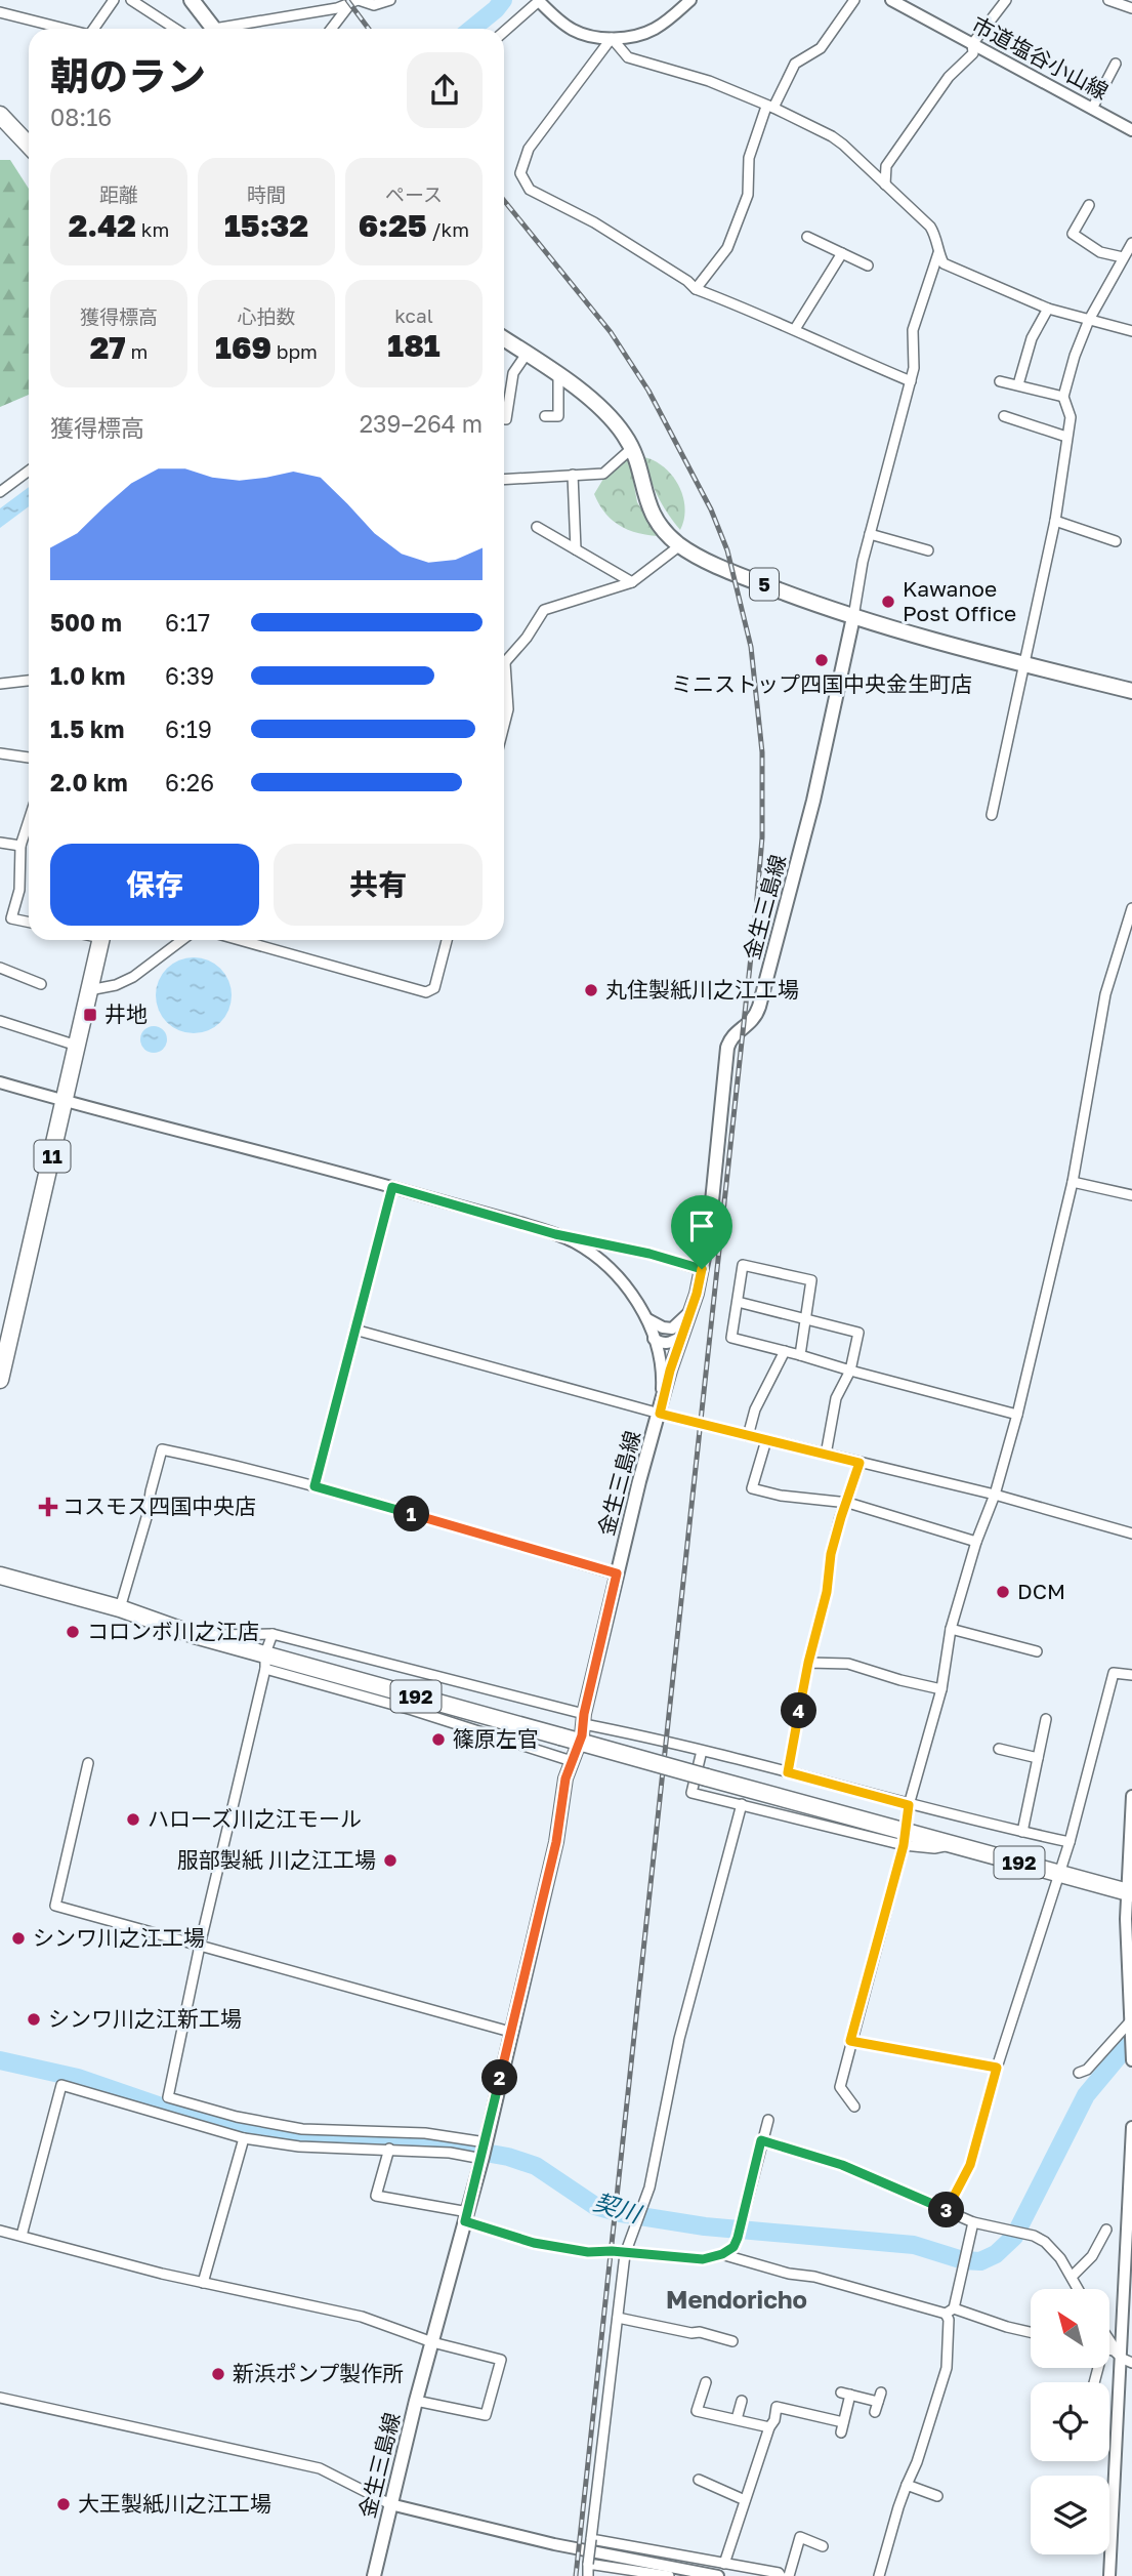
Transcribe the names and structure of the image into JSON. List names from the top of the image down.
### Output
{
  "streets": {
    "highway": ["11", "192"],
    "main road": ["5", "金生三島線"],
    "street": ["市道塩谷小山線"]
  },
  "crossings": [
    ["5", "金生三島線"]
  ],
  "districts": ["Mendoricho"],
  "water": ["契川"],
  "places": {
    "other": [
      "Kawanoe Post Office",
      "ミニストップ四国中央金生町店",
      "丸住製紙川之江工場",
      "DCM",
      "コロンボ川之江店",
      "篠原左官",
      "ハローズ川之江モール",
      "服部製紙 川之江工場",
      "シンワ川之江工場",
      "シンワ川之江新工場",
      "新浜ポンプ製作所",
      "大王製紙川之江工場"
    ],
    "transit": ["井地"],
    "health": ["コスモス四国中央店"]
  },
  "north": "top left",
  "page": {
    "heading": ["朝のラン", "08:16"],
    "stats": [
      ["距離", "2.42 km"],
      ["時間", "15:32"],
      ["ペース", "6:25 /km"],
      ["獲得標高", "27 m"],
      ["心拍数", "169 bpm"],
      ["kcal", "181"]
    ],
    "chart": ["獲得標高", "239–264 m"],
    "list": [
      {
        "name": "500 m",
        "note": "6:17"
      },
      {
        "name": "1.0 km",
        "note": "6:39"
      },
      {
        "name": "1.5 km",
        "note": "6:19"
      },
      {
        "name": "2.0 km",
        "note": "6:26"
      }
    ],
    "buttons": ["保存", "共有"],
    "pins": [
      "1",
      "4",
      "2",
      "3"
    ]
  }
}
